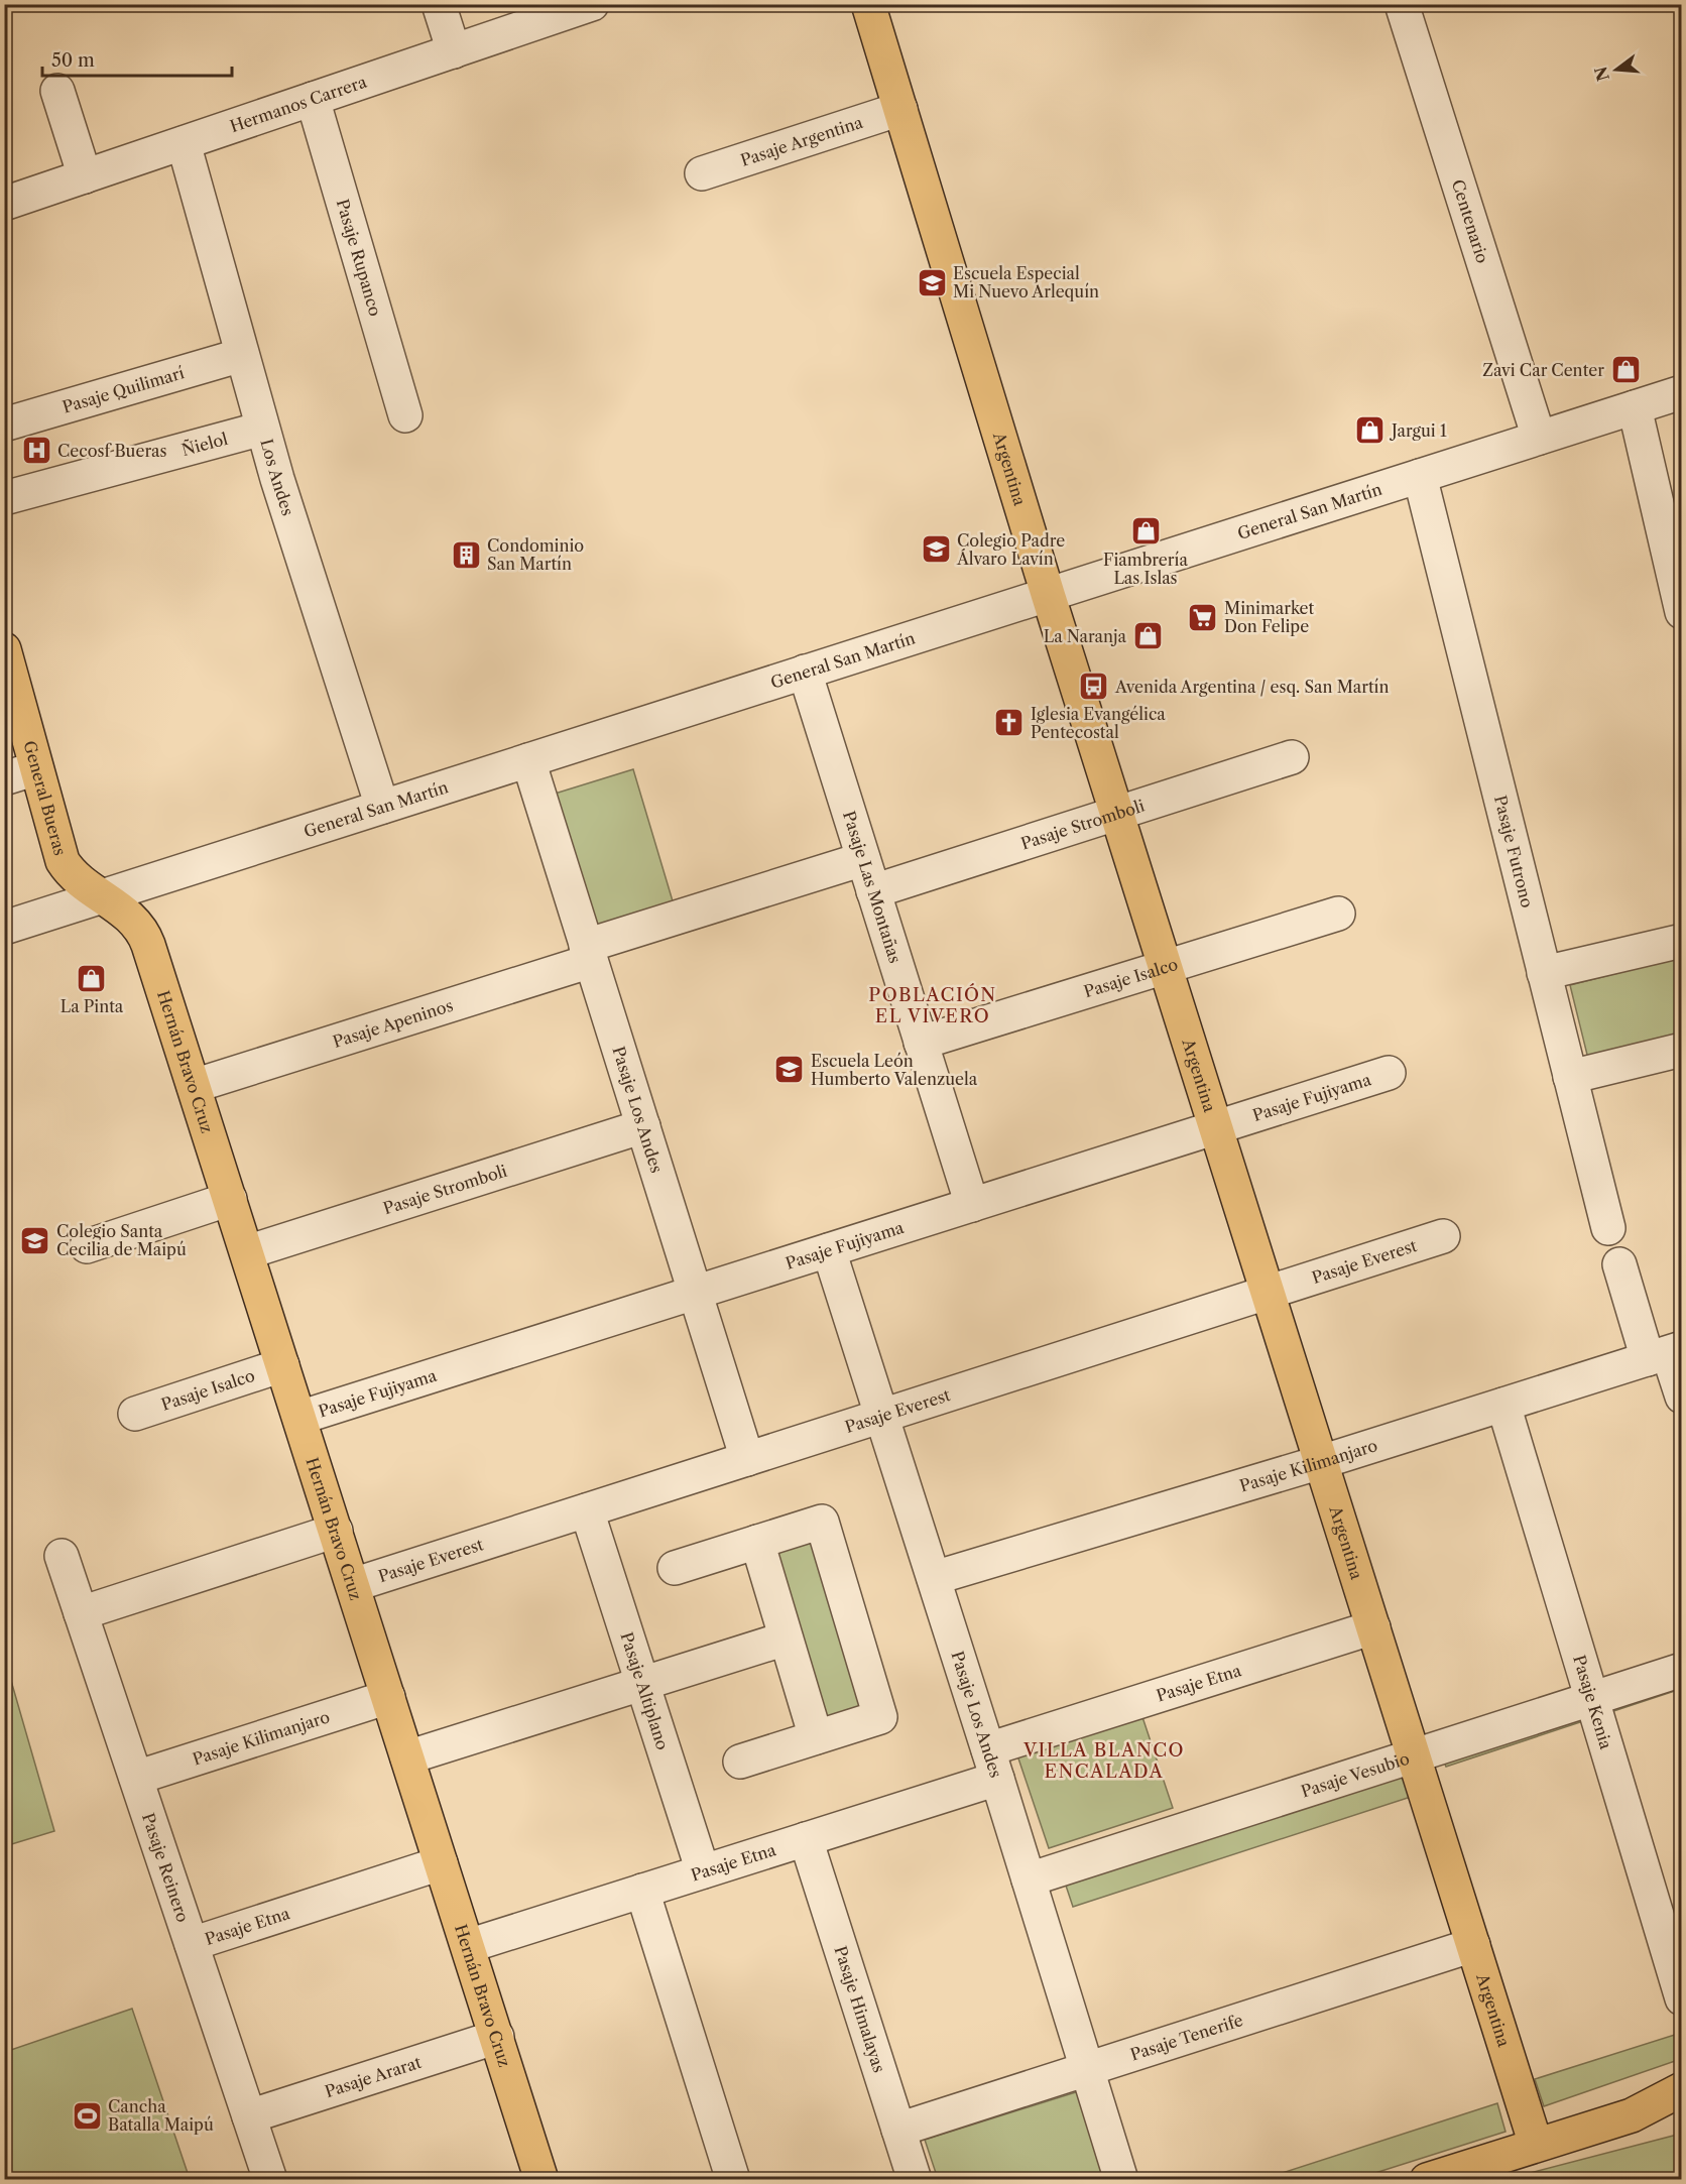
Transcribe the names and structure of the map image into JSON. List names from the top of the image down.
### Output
{
  "streets": {
    "main road": ["Argentina", "General Bueras", "Hernán Bravo Cruz"],
    "street": [
      "Hermanos Carrera",
      "Pasaje Argentina",
      "Centenario",
      "Pasaje Rupanco",
      "Pasaje Quilimarí",
      "Ñielol",
      "Los Andes",
      "General San Martín",
      "Pasaje Stromboli",
      "Pasaje Futrono",
      "Pasaje Las Montañas",
      "Pasaje Isalco",
      "Pasaje Apeninos",
      "Pasaje Fujiyama",
      "Pasaje Los Andes",
      "Pasaje Everest",
      "Pasaje Kilimanjaro",
      "Pasaje Etna",
      "Pasaje Altiplano",
      "Pasaje Kenia",
      "Pasaje Vesubio",
      "Pasaje Reinero",
      "Pasaje Himalayas",
      "Pasaje Tenerife",
      "Pasaje Ararat"
    ]
  },
  "crossings": [
    ["Hermanos Carrera", "Pasaje Rupanco"],
    ["Hermanos Carrera", "Los Andes"],
    ["Pasaje Argentina", "Argentina"],
    ["Centenario", "General San Martín"],
    ["Pasaje Quilimarí", "Los Andes"],
    ["Ñielol", "Los Andes"],
    ["Argentina", "General San Martín"],
    ["Argentina", "Pasaje Stromboli"],
    ["Argentina", "Pasaje Isalco"],
    ["Argentina", "Pasaje Fujiyama"],
    ["Argentina", "Pasaje Everest"],
    ["Argentina", "Pasaje Kilimanjaro"],
    ["Argentina", "Pasaje Etna"],
    ["Argentina", "Pasaje Vesubio"],
    ["Argentina", "Pasaje Tenerife"],
    ["Los Andes", "General San Martín"],
    ["General San Martín", "General Bueras"],
    ["General San Martín", "Pasaje Futrono"],
    ["General San Martín", "Pasaje Las Montañas"],
    ["General San Martín", "Hernán Bravo Cruz"],
    ["General San Martín", "Pasaje Los Andes"],
    ["General Bueras", "Hernán Bravo Cruz"],
    ["Pasaje Stromboli", "Pasaje Las Montañas"],
    ["Pasaje Stromboli", "Hernán Bravo Cruz"],
    ["Pasaje Stromboli", "Pasaje Los Andes"],
    ["Pasaje Las Montañas", "Pasaje Isalco"],
    ["Pasaje Las Montañas", "Pasaje Apeninos"],
    ["Pasaje Las Montañas", "Pasaje Fujiyama"],
    ["Pasaje Isalco", "Hernán Bravo Cruz"],
    ["Pasaje Apeninos", "Hernán Bravo Cruz"],
    ["Pasaje Apeninos", "Pasaje Los Andes"],
    ["Hernán Bravo Cruz", "Pasaje Fujiyama"],
    ["Hernán Bravo Cruz", "Pasaje Everest"],
    ["Hernán Bravo Cruz", "Pasaje Kilimanjaro"],
    ["Hernán Bravo Cruz", "Pasaje Etna"],
    ["Hernán Bravo Cruz", "Pasaje Ararat"],
    ["Pasaje Fujiyama", "Pasaje Los Andes"],
    ["Pasaje Los Andes", "Pasaje Everest"],
    ["Pasaje Los Andes", "Pasaje Kilimanjaro"],
    ["Pasaje Los Andes", "Pasaje Etna"],
    ["Pasaje Los Andes", "Pasaje Vesubio"],
    ["Pasaje Los Andes", "Pasaje Tenerife"],
    ["Pasaje Everest", "Pasaje Altiplano"],
    ["Pasaje Kilimanjaro", "Pasaje Kenia"],
    ["Pasaje Kilimanjaro", "Pasaje Reinero"],
    ["Pasaje Etna", "Pasaje Altiplano"],
    ["Pasaje Etna", "Pasaje Reinero"],
    ["Pasaje Etna", "Pasaje Himalayas"],
    ["Pasaje Kenia", "Pasaje Vesubio"],
    ["Pasaje Reinero", "Pasaje Ararat"],
    ["Pasaje Himalayas", "Pasaje Tenerife"]
  ],
  "districts": ["POBLACIÓN EL VIVERO", "VILLA BLANCO ENCALADA"],
  "places": {
    "school or university": [
      "Escuela Especial Mi Nuevo Arlequín",
      "Colegio Padre Álvaro Lavín",
      "Escuela León Humberto Valenzuela",
      "Colegio Santa Cecilia de Maipú"
    ],
    "shop": [
      "Zavi Car Center",
      "Jargui 1",
      "Fiambrería Las Islas",
      "La Naranja",
      "La Pinta"
    ],
    "hospital": ["Cecosf Bueras"],
    "building": ["Condominio San Martín"],
    "supermarket": ["Minimarket Don Felipe"],
    "bus stop": ["Avenida Argentina / esq. San Martín"],
    "church": ["Iglesia Evangélica Pentecostal"],
    "sports": ["Cancha Batalla Maipú"]
  },
  "scale_bar": "50 m",
  "north": "left"
}
